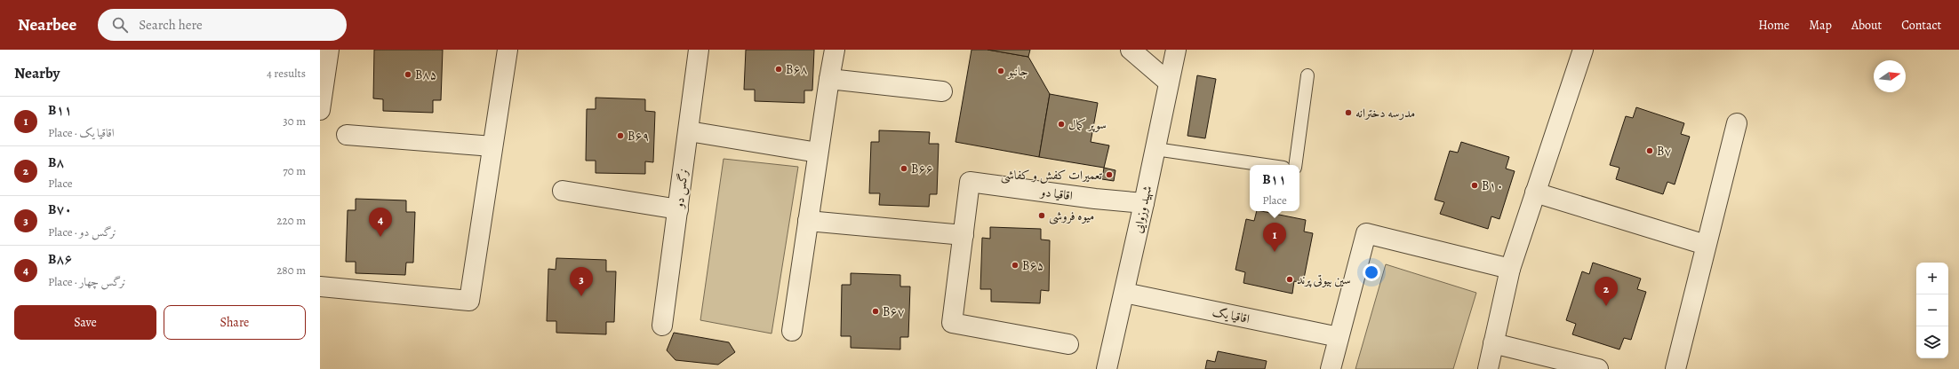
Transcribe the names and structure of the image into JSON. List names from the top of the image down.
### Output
{
  "streets": {
    "street": [
      "نرگس دو",
      "اقاقیا دو",
      "شهید وزوایی",
      "اقاقیا یک"
    ]
  },
  "crossings": [
    ["اقاقیا دو", "شهید وزوایی"],
    ["شهید وزوایی", "اقاقیا یک"]
  ],
  "places": [
    "B۶۸",
    "جانبو",
    "B۸۵",
    "مدرسه دخترانه",
    "سوپر کمال",
    "B۶۹",
    "B۷",
    "B۶۶",
    "تعمیرات کفش و کفاشی",
    "B۱۰",
    "میوه فروشی",
    "B۶۵",
    "سین بیوتی پرند",
    "B۶۷"
  ],
  "north": "right",
  "page": {
    "header": "Nearbee",
    "search": "Search here",
    "nav": [
      "Home",
      "Map",
      "About",
      "Contact"
    ],
    "heading": ["Nearby", "4 results"],
    "list": [
      {
        "mark": "1",
        "name": "B۱۱",
        "note": "Place · اقاقیا یک",
        "value": "30 m"
      },
      {
        "mark": "2",
        "name": "B۸",
        "note": "Place",
        "value": "70 m"
      },
      {
        "mark": "3",
        "name": "B۷۰",
        "note": "Place · نرگس دو",
        "value": "220 m"
      },
      {
        "mark": "4",
        "name": "B۸۶",
        "note": "Place · نرگس چهار",
        "value": "280 m"
      }
    ],
    "popup": ["B۱۱", "Place"],
    "pins": [
      "4",
      "1",
      "3",
      "2"
    ],
    "map_buttons": ["+", "−"],
    "buttons": ["Save", "Share"]
  }
}
